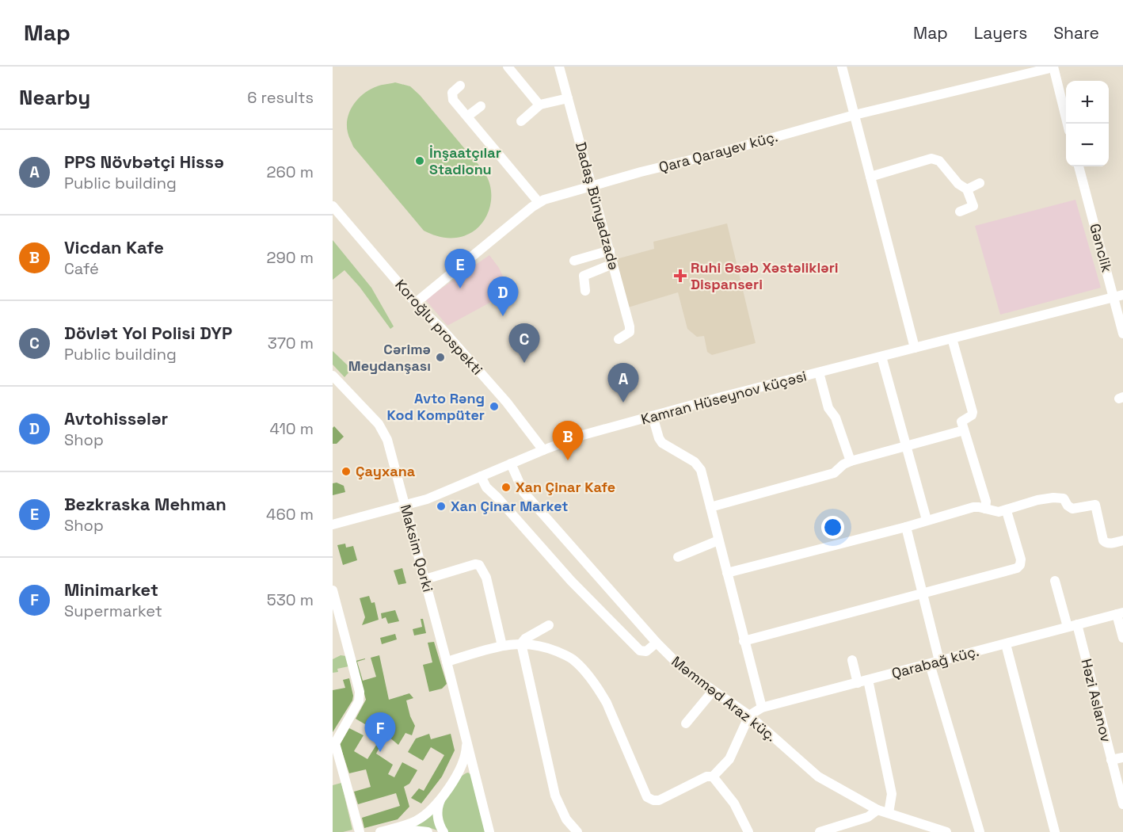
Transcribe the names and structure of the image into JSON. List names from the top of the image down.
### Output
{
  "streets": {
    "street": [
      "Qara Qarayev küç.",
      "Dadaş Bünyadzadə",
      "Gənclik",
      "Koroğlu prospekti",
      "Kamran Hüseynov küçəsi",
      "Maksim Qorki",
      "Qarabağ küç.",
      "Məmməd Araz küç.",
      "Həzi Aslanov"
    ]
  },
  "crossings": [
    ["Qara Qarayev küç.", "Dadaş Bünyadzadə"],
    ["Qara Qarayev küç.", "Koroğlu prospekti"],
    ["Gənclik", "Kamran Hüseynov küçəsi"],
    ["Koroğlu prospekti", "Kamran Hüseynov küçəsi"],
    ["Kamran Hüseynov küçəsi", "Maksim Qorki"],
    ["Kamran Hüseynov küçəsi", "Məmməd Araz küç."],
    ["Qarabağ küç.", "Məmməd Araz küç."],
    ["Qarabağ küç.", "Həzi Aslanov"]
  ],
  "places": {
    "other": [
      "İnşaatçılar Stadionu",
      "Cərimə Meydanşası",
      "Avto Rəng Kod Kompüter",
      "Çayxana",
      "Xan Çinar Kafe",
      "Xan Çinar Market"
    ],
    "health": ["Ruhi Əsəb Xəstəlikləri Dispanseri"]
  },
  "page": {
    "header": "Map",
    "nav": ["Map", "Layers", "Share"],
    "heading": ["Nearby", "6 results"],
    "map_buttons": ["+", "−"],
    "list": [
      {
        "mark": "A",
        "name": "PPS Növbətçi Hissə",
        "note": "Public building",
        "value": "260 m"
      },
      {
        "mark": "B",
        "name": "Vicdan Kafe",
        "note": "Café",
        "value": "290 m"
      },
      {
        "mark": "C",
        "name": "Dövlət Yol Polisi DYP",
        "note": "Public building",
        "value": "370 m"
      },
      {
        "mark": "D",
        "name": "Avtohissələr",
        "note": "Shop",
        "value": "410 m"
      },
      {
        "mark": "E",
        "name": "Bezkraska Mehman",
        "note": "Shop",
        "value": "460 m"
      },
      {
        "mark": "F",
        "name": "Minimarket",
        "note": "Supermarket",
        "value": "530 m"
      }
    ],
    "pins": [
      "E",
      "D",
      "C",
      "A",
      "B",
      "F"
    ]
  }
}
